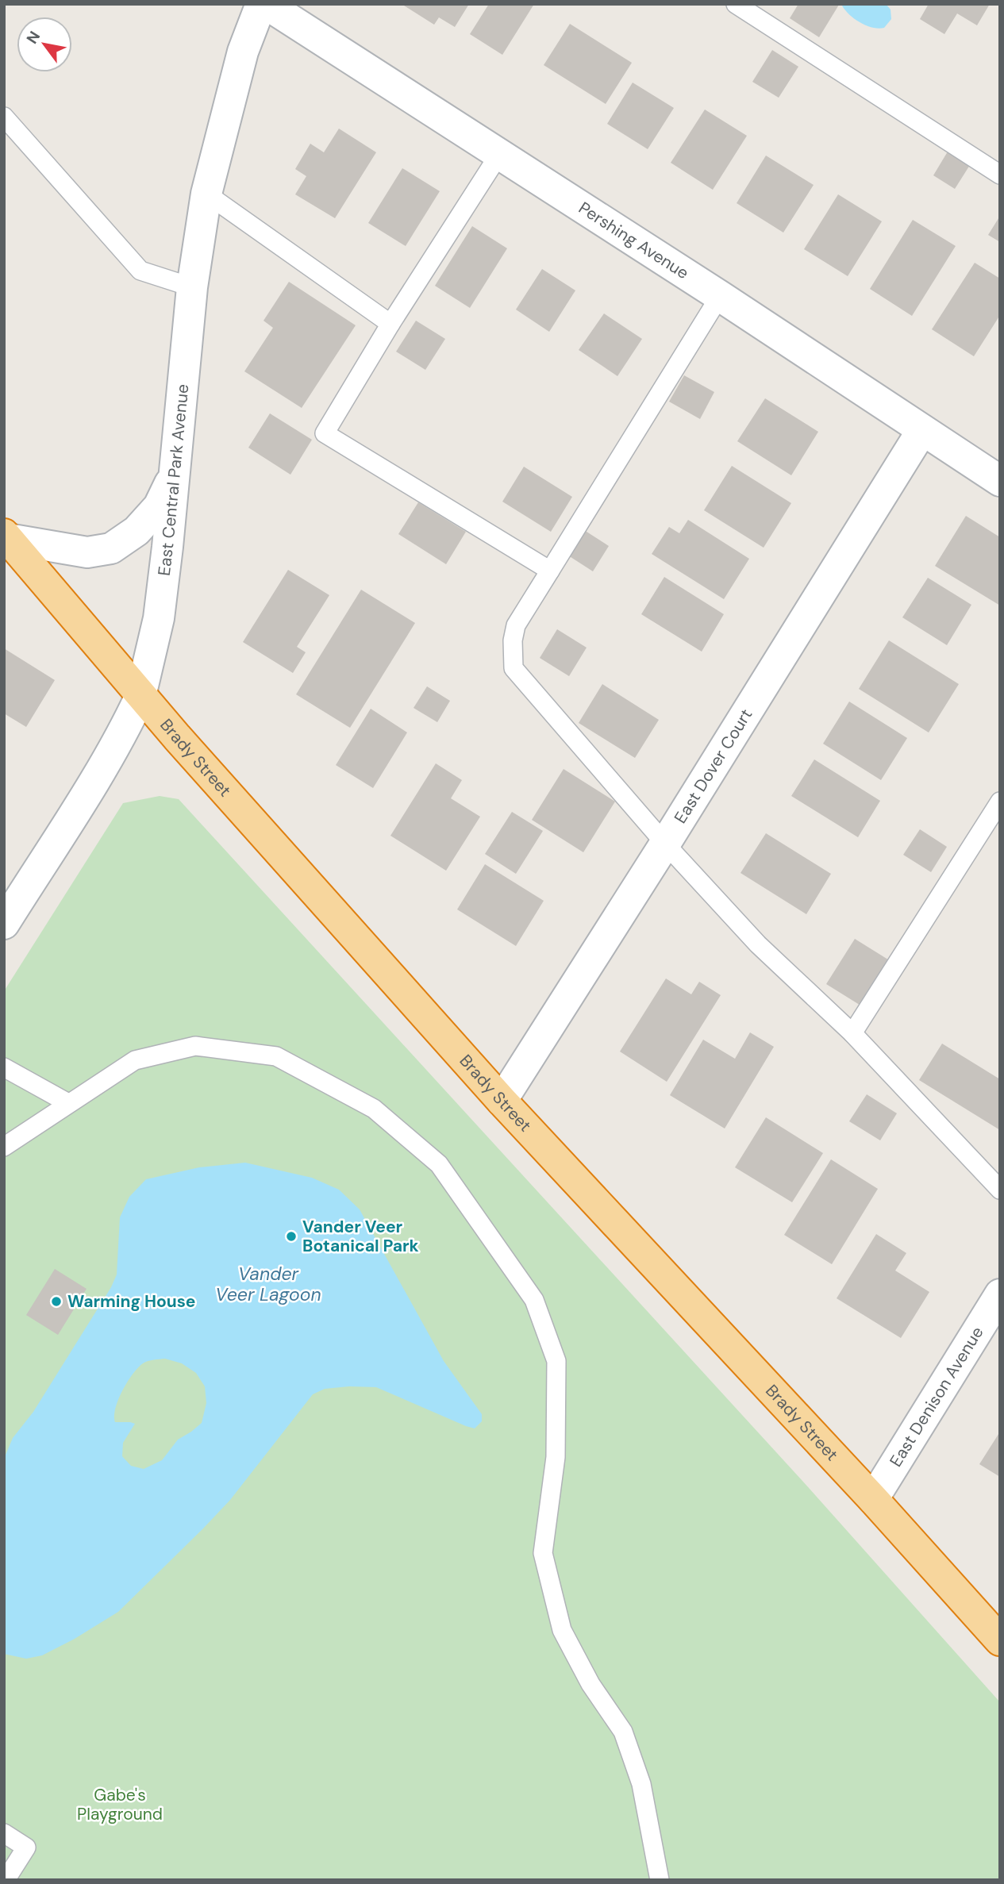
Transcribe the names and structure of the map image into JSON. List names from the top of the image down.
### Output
{
  "streets": {
    "highway": ["Brady Street"],
    "street": [
      "Pershing Avenue",
      "East Central Park Avenue",
      "East Dover Court",
      "East Denison Avenue"
    ]
  },
  "crossings": [
    ["Pershing Avenue", "East Dover Court"],
    ["East Central Park Avenue", "Brady Street"],
    ["Brady Street", "East Dover Court"],
    ["Brady Street", "East Denison Avenue"]
  ],
  "water": ["Vander Veer Lagoon"],
  "parks": ["Gabe's Playground"],
  "places": ["Vander Veer Botanical Park", "Warming House"],
  "north": "top left"
}
